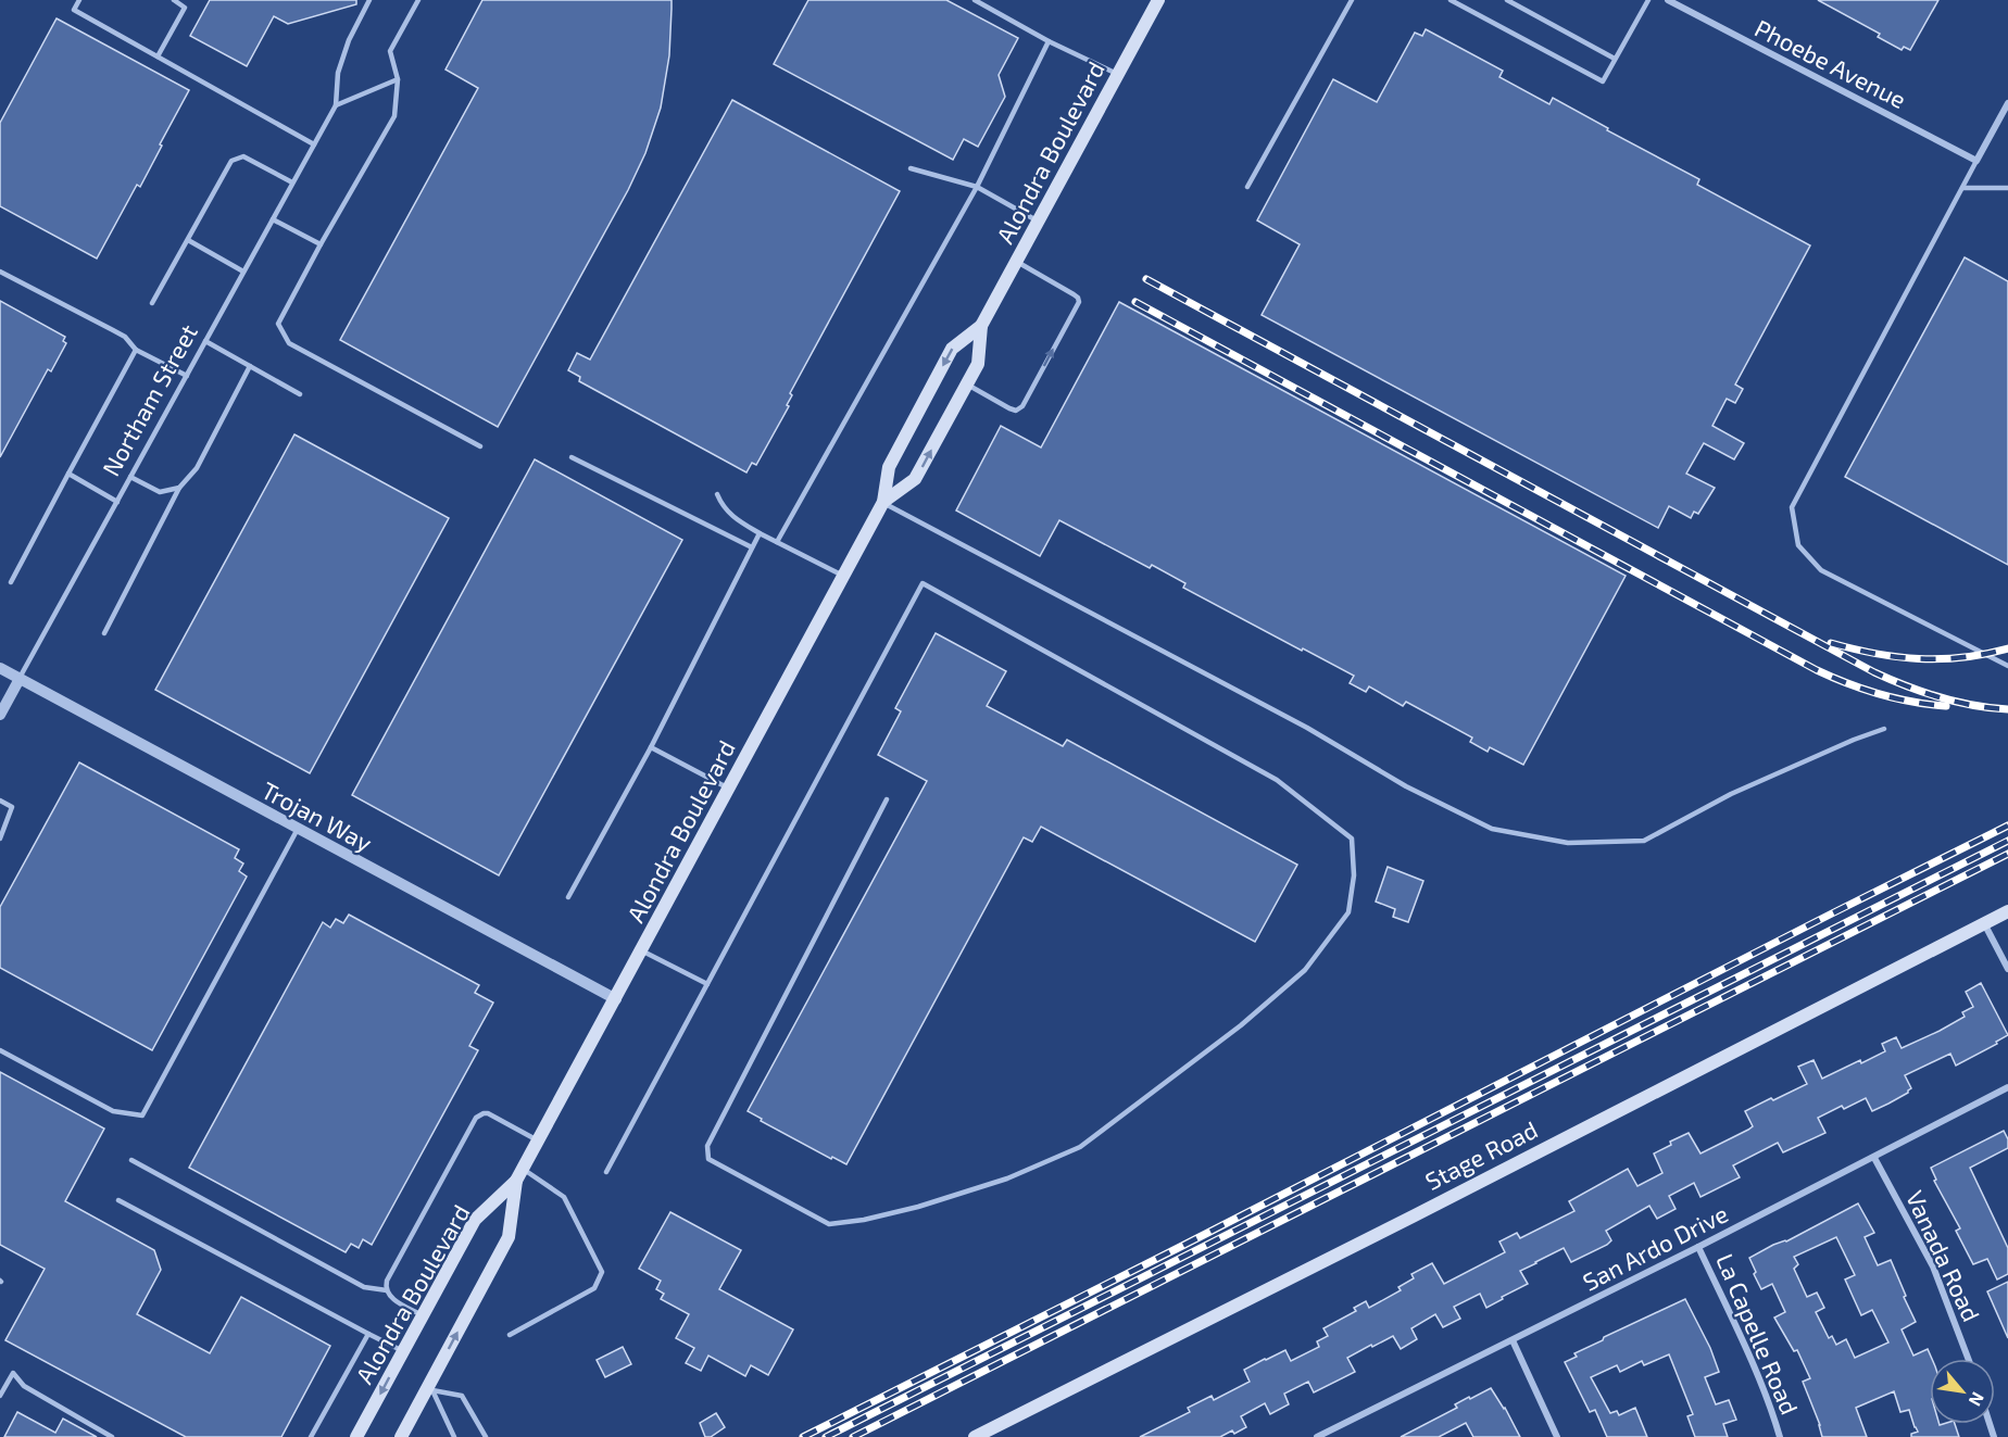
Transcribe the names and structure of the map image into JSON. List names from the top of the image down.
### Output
{
  "streets": {
    "main road": ["Alondra Boulevard", "Stage Road"],
    "street": [
      "Phoebe Avenue",
      "Northam Street",
      "Trojan Way",
      "San Ardo Drive",
      "Vanada Road",
      "La Capelle Road"
    ]
  },
  "crossings": [
    ["Alondra Boulevard", "Trojan Way"],
    ["Northam Street", "Trojan Way"],
    ["San Ardo Drive", "Vanada Road"],
    ["San Ardo Drive", "La Capelle Road"]
  ],
  "north": "bottom right"
}
